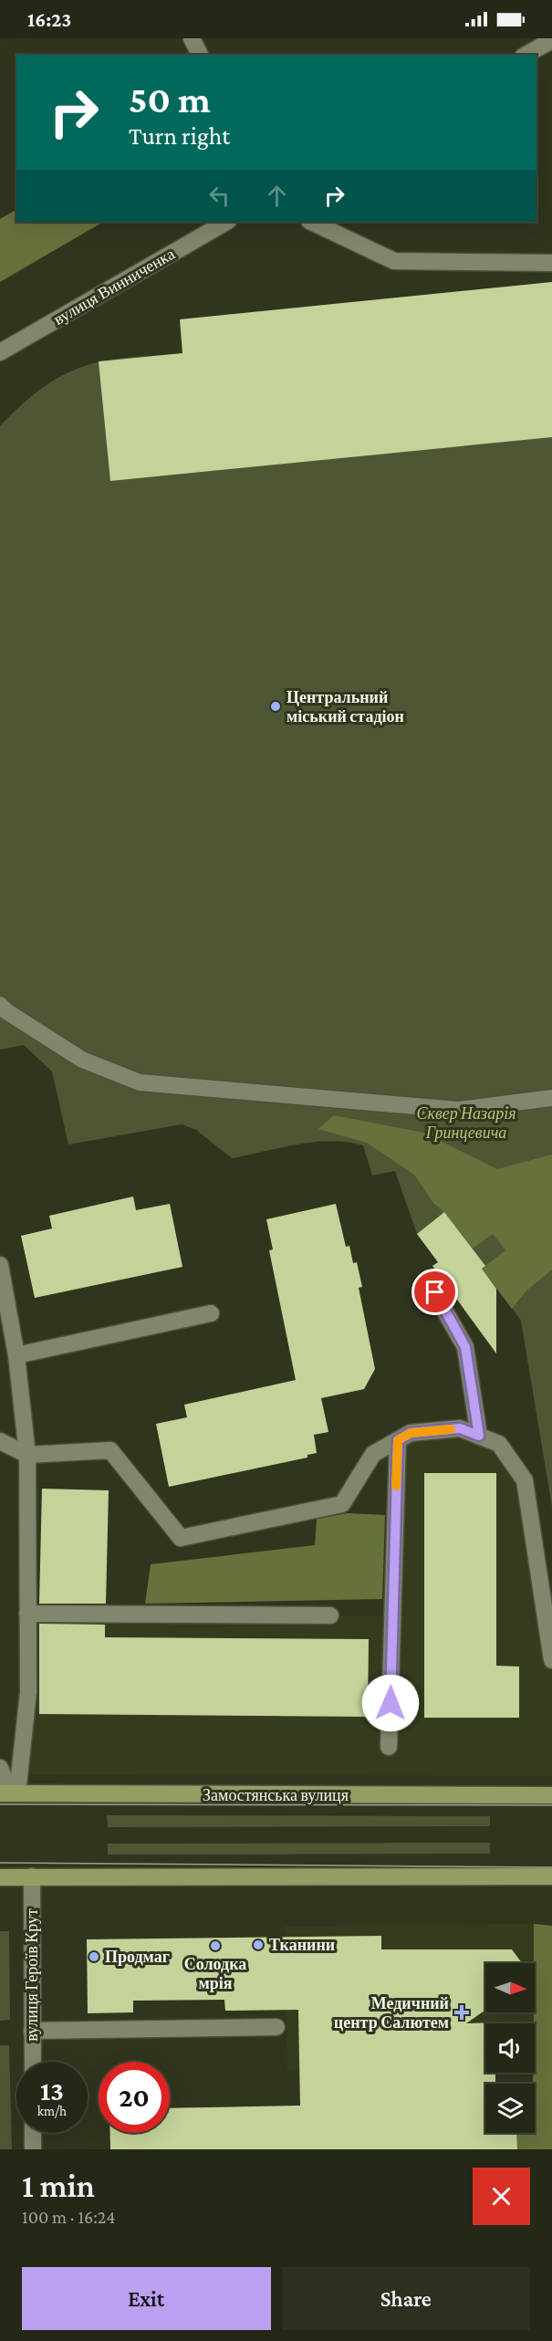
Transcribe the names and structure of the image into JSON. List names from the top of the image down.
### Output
{
  "streets": {
    "main road": ["Замостянська вулиця"],
    "street": ["вулиця Винниченка", "вулиця Героїв Крут"]
  },
  "parks": ["Сквер Назарія Гринцевича"],
  "places": {
    "other": [
      "Центральний міський стадіон",
      "Тканини",
      "Солодка мрія",
      "Продмаг"
    ],
    "health": ["Медичний центр Салютем"]
  },
  "north": "right",
  "page": {
    "status": "16:23",
    "turn": ["50 m", "Turn right"],
    "speed": "13 km/h",
    "limit": "20",
    "heading": ["1 min", "100 m · 16:24"],
    "buttons": ["Exit", "Share"]
  }
}
